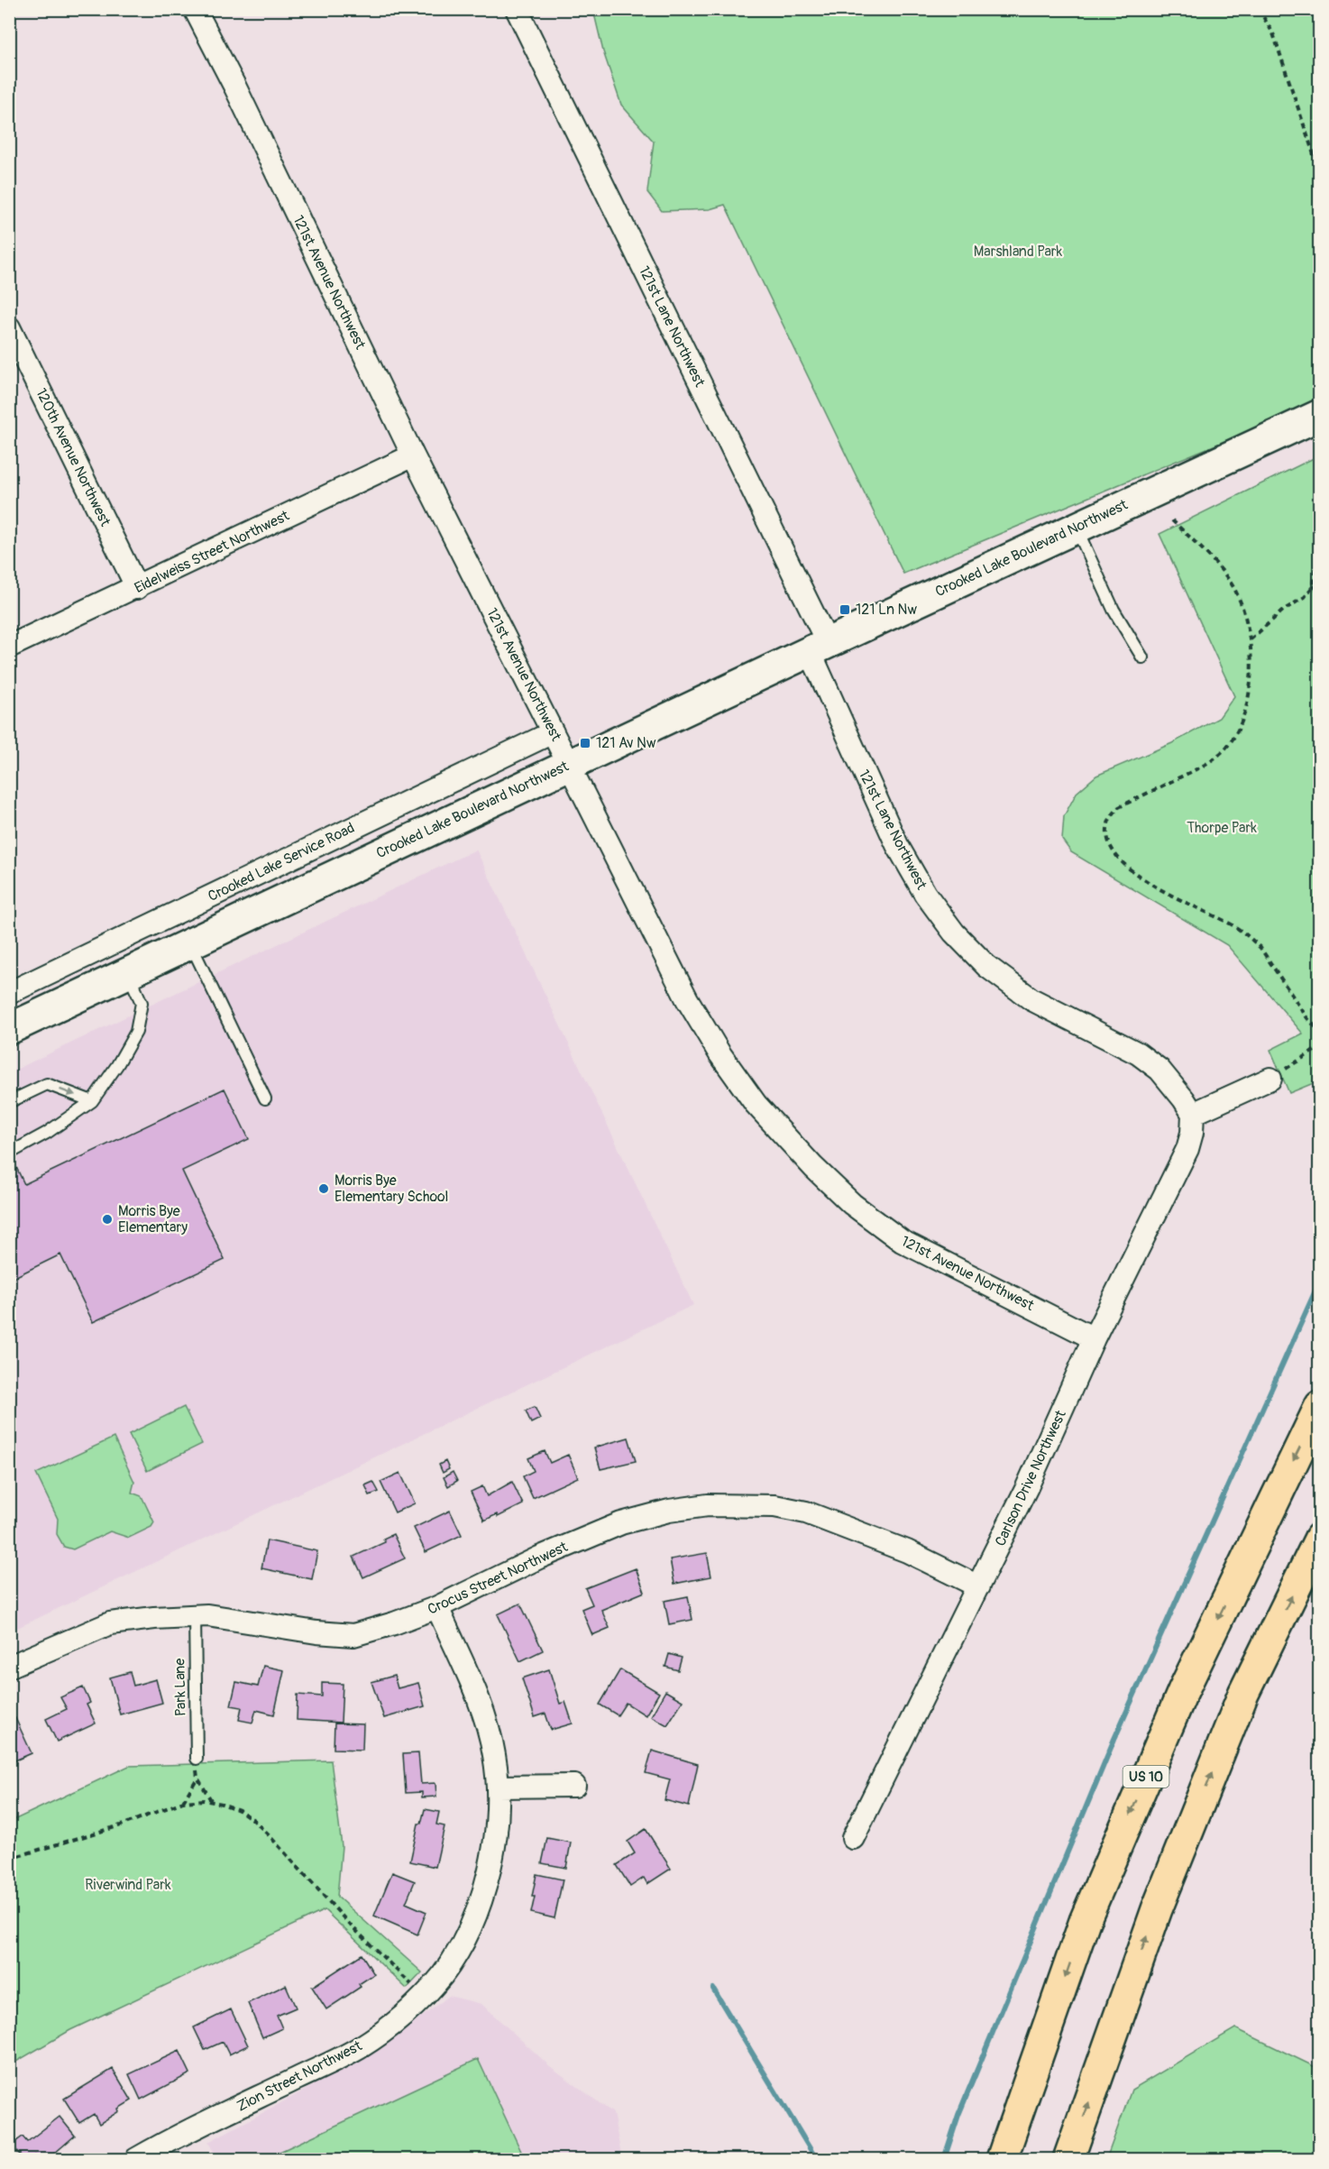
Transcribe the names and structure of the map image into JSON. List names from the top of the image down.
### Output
{
  "streets": {
    "highway": ["US 10"],
    "street": [
      "121st Avenue Northwest",
      "121st Lane Northwest",
      "120th Avenue Northwest",
      "Crooked Lake Boulevard Northwest",
      "Eidelweiss Street Northwest",
      "Crooked Lake Service Road",
      "Carlson Drive Northwest",
      "Crocus Street Northwest",
      "Zion Street Northwest"
    ],
    "lane": ["Park Lane"]
  },
  "crossings": [
    ["121st Avenue Northwest", "Crooked Lake Boulevard Northwest"],
    ["121st Avenue Northwest", "Eidelweiss Street Northwest"],
    ["121st Avenue Northwest", "Crooked Lake Service Road"],
    ["121st Avenue Northwest", "Carlson Drive Northwest"],
    ["121st Lane Northwest", "Crooked Lake Boulevard Northwest"],
    ["121st Lane Northwest", "Carlson Drive Northwest"],
    ["120th Avenue Northwest", "Eidelweiss Street Northwest"],
    ["Carlson Drive Northwest", "Crocus Street Northwest"],
    ["Crocus Street Northwest", "Park Lane"],
    ["Crocus Street Northwest", "Zion Street Northwest"]
  ],
  "parks": ["Marshland Park", "Thorpe Park", "Riverwind Park"],
  "places": {
    "transit": ["121 Ln Nw", "121 Av Nw"],
    "other": ["Morris Bye Elementary School", "Morris Bye Elementary"]
  }
}
